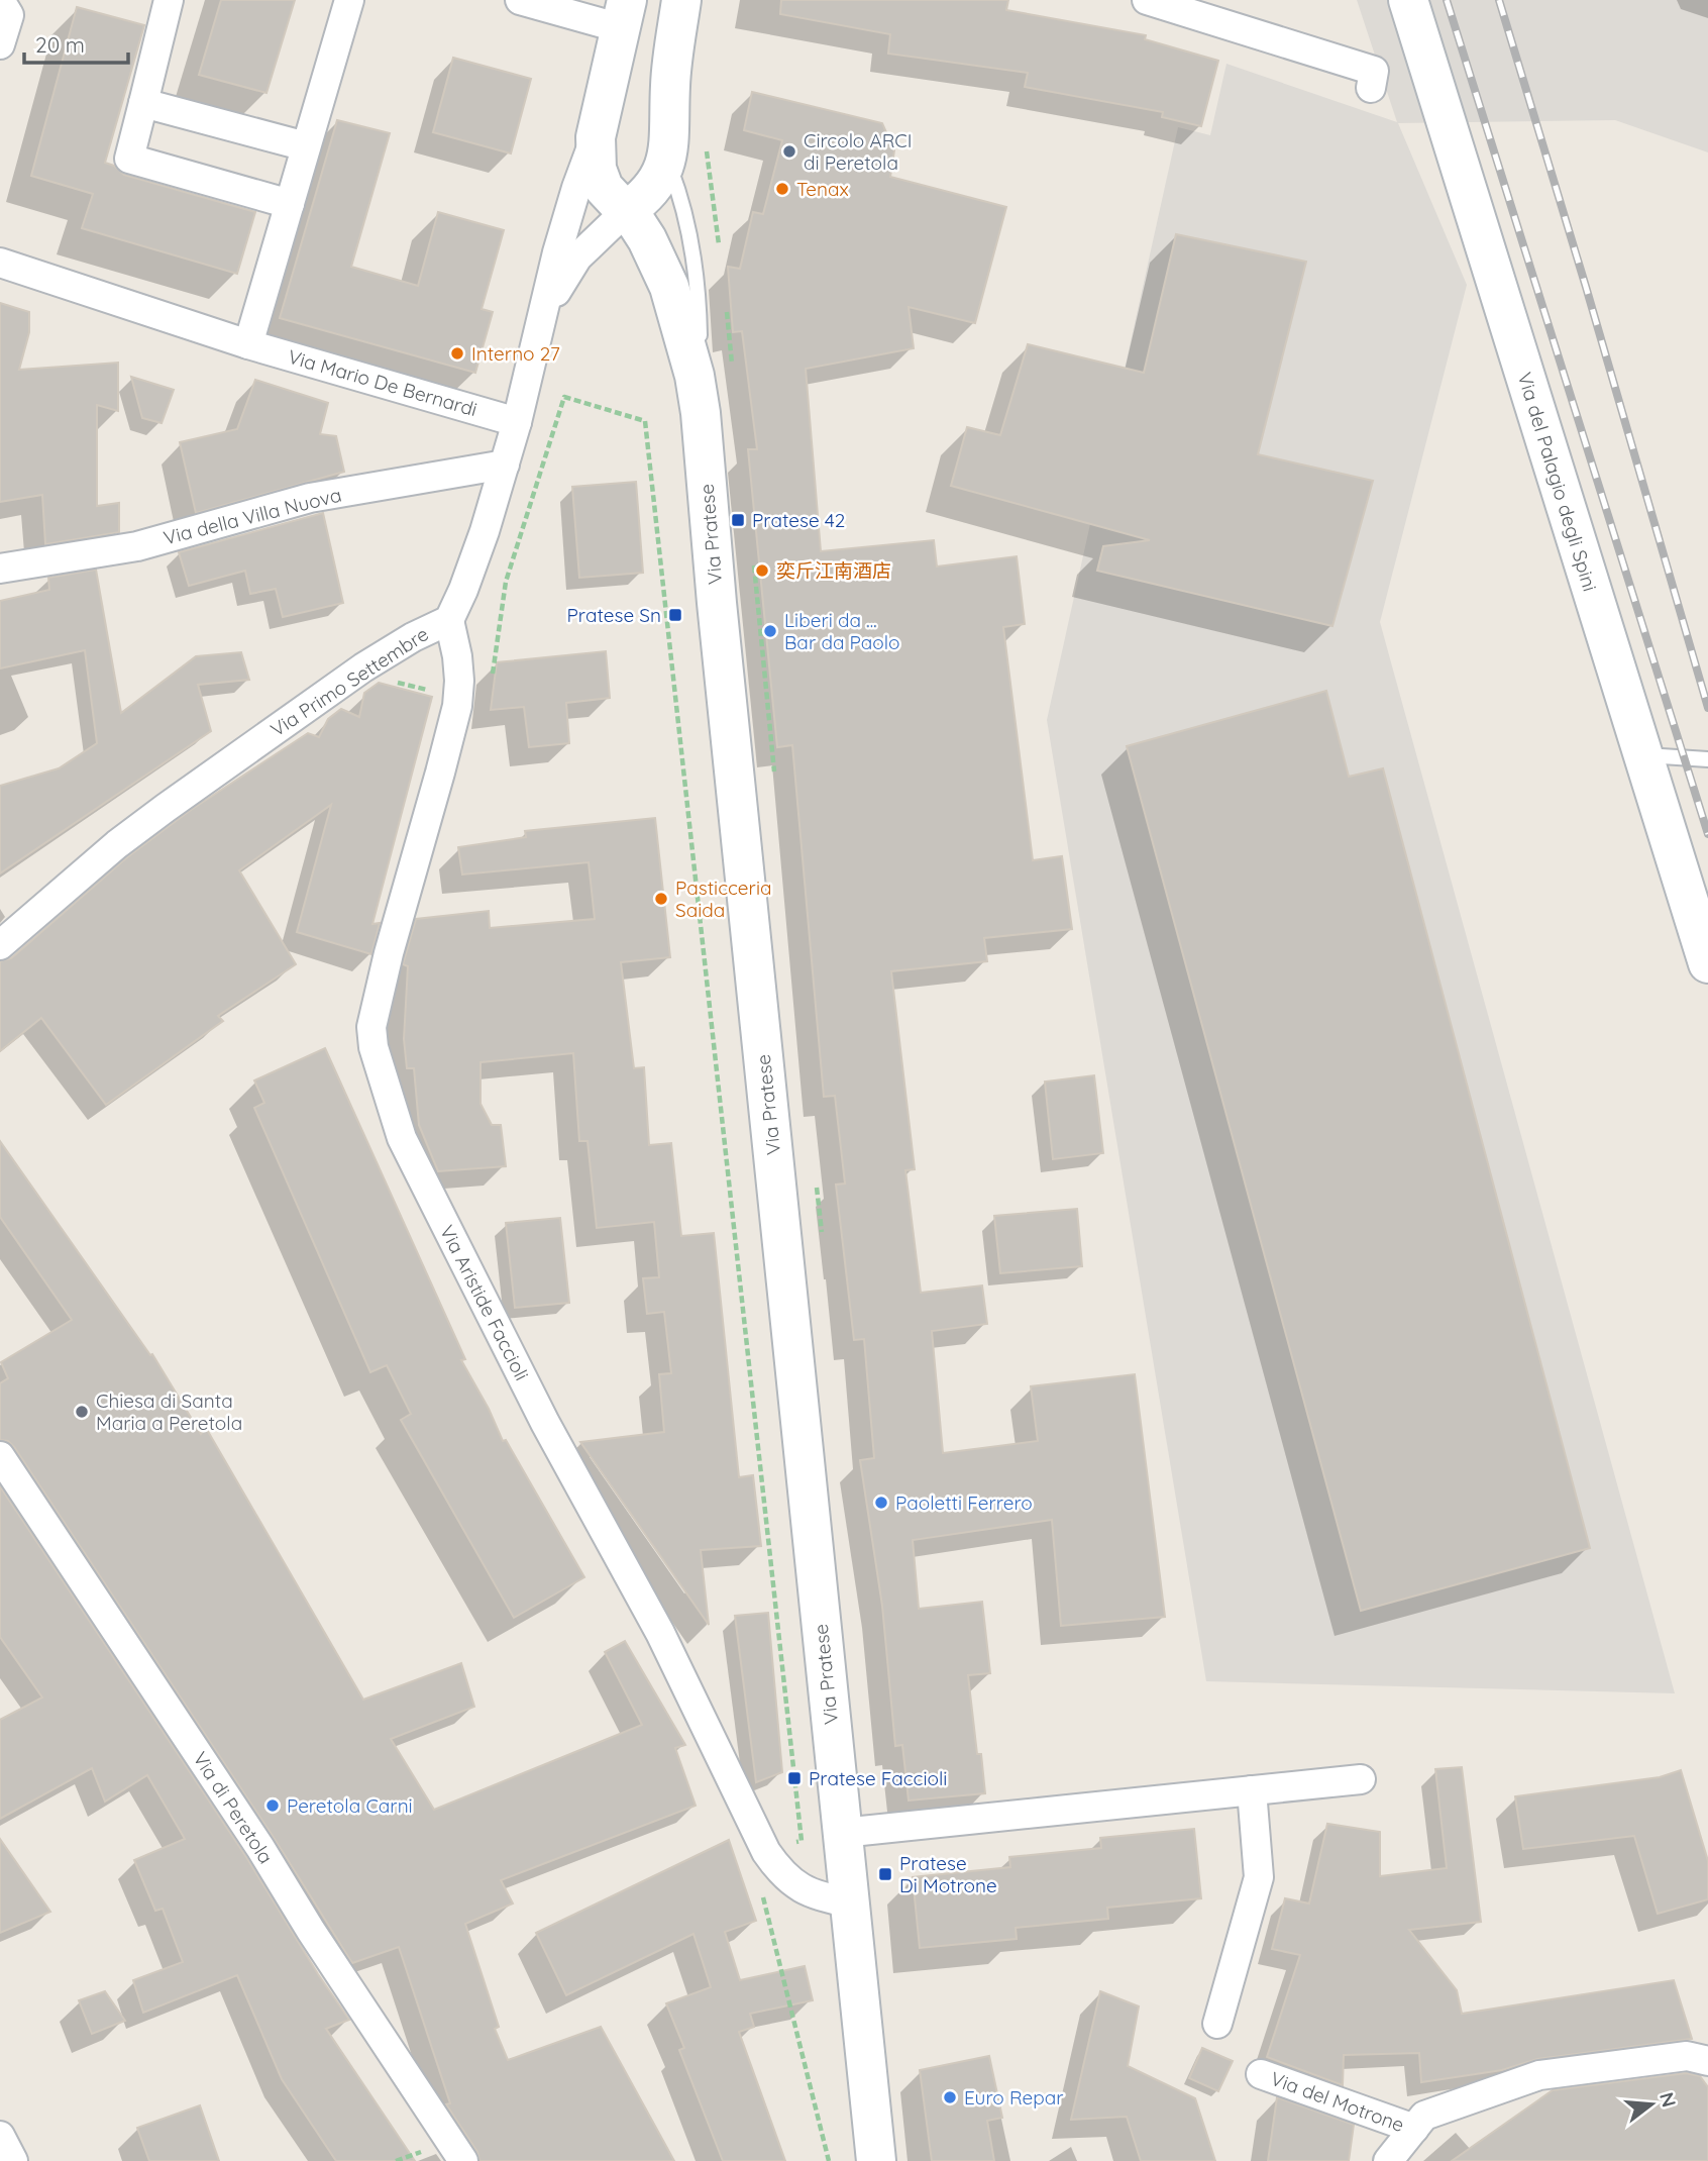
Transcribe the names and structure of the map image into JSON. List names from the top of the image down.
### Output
{
  "streets": {
    "main road": ["Via del Palagio degli Spini", "Via Pratese"],
    "street": [
      "Via Mario De Bernardi",
      "Via della Villa Nuova",
      "Via Primo Settembre",
      "Via Aristide Faccioli",
      "Via di Peretola",
      "Via del Motrone"
    ]
  },
  "crossings": [
    ["Via Mario De Bernardi", "Via Primo Settembre"],
    ["Via della Villa Nuova", "Via Primo Settembre"],
    ["Via Pratese", "Via Primo Settembre"],
    ["Via Pratese", "Via Aristide Faccioli"],
    ["Via Primo Settembre", "Via Aristide Faccioli"]
  ],
  "places": {
    "other": [
      "Circolo ARCI di Peretola",
      "Tenax",
      "Interno 27",
      "奕斤江南酒店",
      "Liberi da ... Bar da Paolo",
      "Pasticceria Saida",
      "Chiesa di Santa Maria a Peretola",
      "Paoletti Ferrero",
      "Peretola Carni",
      "Euro Repar"
    ],
    "transit": [
      "Pratese 42",
      "Pratese Sn",
      "Pratese Faccioli",
      "Pratese Di Motrone"
    ]
  },
  "scale_bar": "20 m",
  "north": "right"
}
